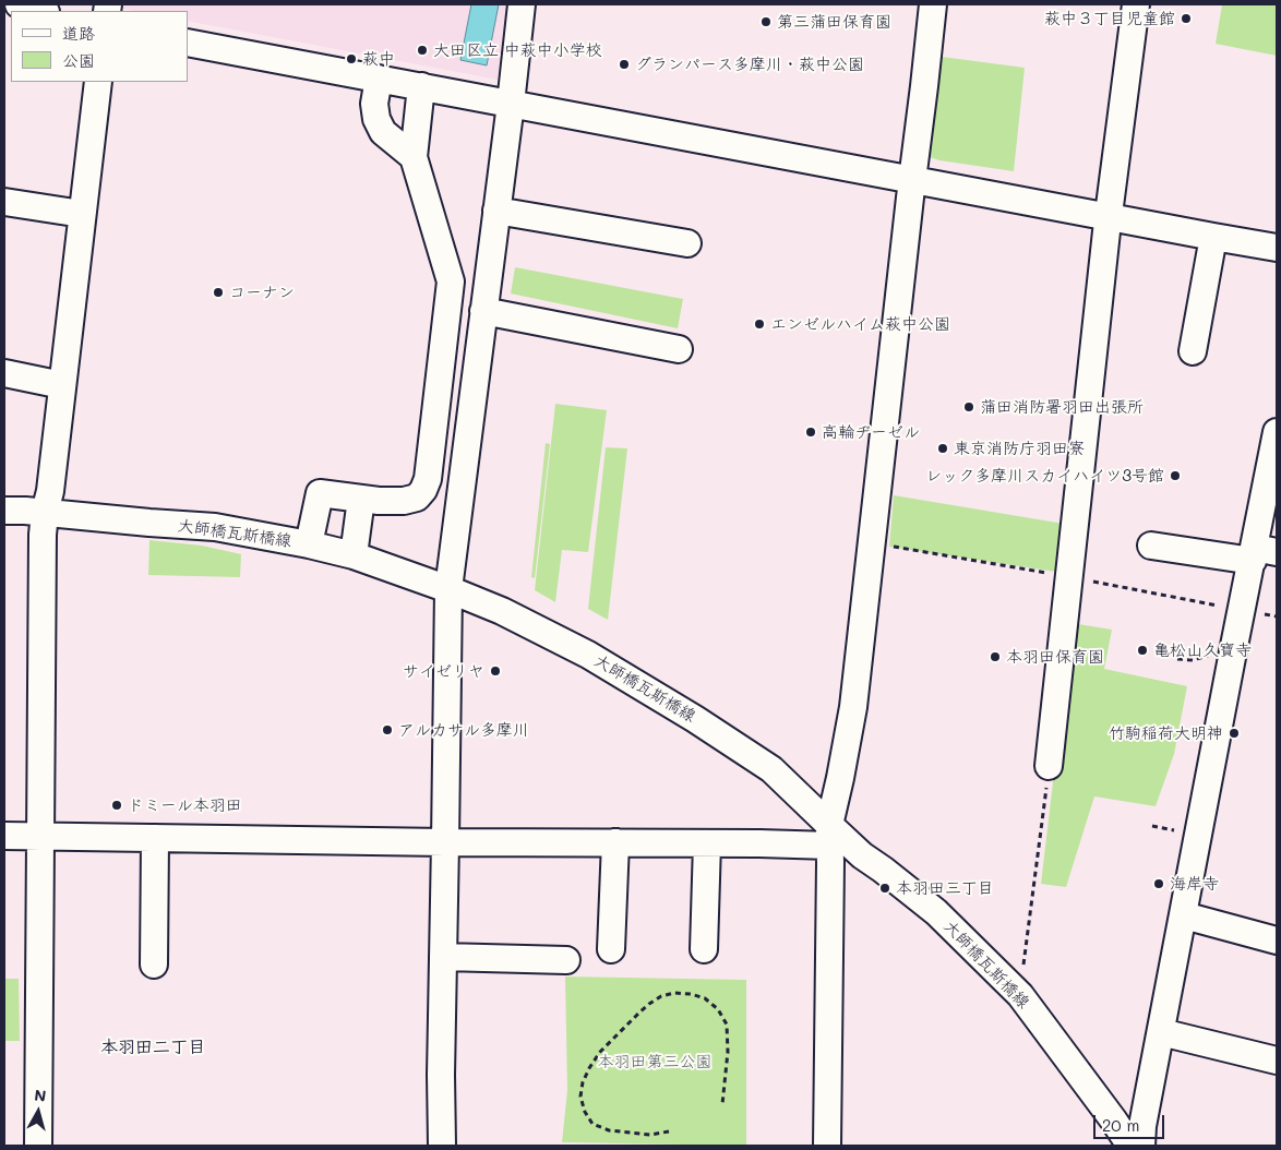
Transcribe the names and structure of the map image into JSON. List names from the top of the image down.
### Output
{
  "streets": {
    "street": ["大師橋瓦斯橋線"]
  },
  "districts": ["本羽田二丁目"],
  "parks": ["本羽田第三公園"],
  "places": [
    "萩中３丁目児童館",
    "第三蒲田保育園",
    "大田区立 中萩中小学校",
    "萩中",
    "グランパース多摩川・萩中公園",
    "コーナン",
    "エンゼルハイム萩中公園",
    "蒲田消防署羽田出張所",
    "高輪ヂーゼル",
    "東京消防庁羽田寮",
    "レック多摩川スカイハイツ3号館",
    "亀松山久寶寺",
    "本羽田保育園",
    "サイゼリヤ",
    "アルカサル多摩川",
    "竹駒稲荷大明神",
    "ドミール本羽田",
    "海岸寺",
    "本羽田三丁目"
  ],
  "legend": ["道路", "公園"],
  "scale_bar": "20 m",
  "north": "top"
}
